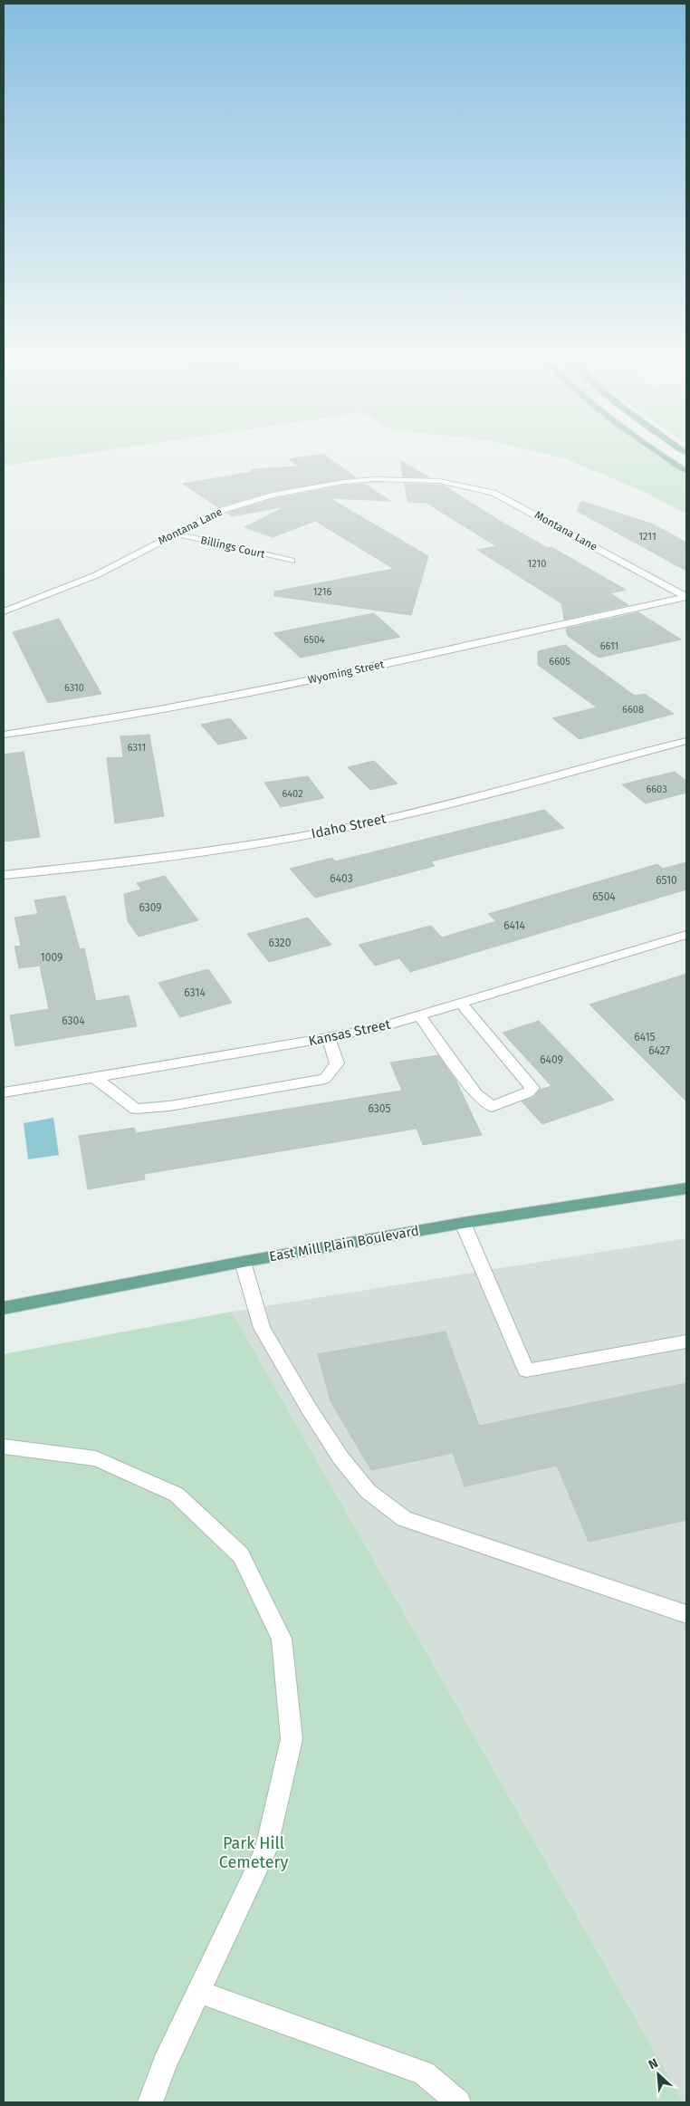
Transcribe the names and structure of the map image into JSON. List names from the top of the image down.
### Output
{
  "streets": {
    "main road": ["East Mill Plain Boulevard"],
    "street": [
      "Montana Lane",
      "Billings Court",
      "Wyoming Street",
      "Idaho Street",
      "Kansas Street"
    ]
  },
  "crossings": [
    ["Montana Lane", "Billings Court"],
    ["Montana Lane", "Wyoming Street"]
  ],
  "parks": ["Park Hill Cemetery"],
  "house_numbers": [
    "1211",
    "1210",
    "1216",
    "6504",
    "6611",
    "6605",
    "6310",
    "6608",
    "6311",
    "6603",
    "6402",
    "6403",
    "6510",
    "6504",
    "6309",
    "6414",
    "6320",
    "1009",
    "6314",
    "6304",
    "6415",
    "6427",
    "6409",
    "6305"
  ],
  "north": "top left"
}
